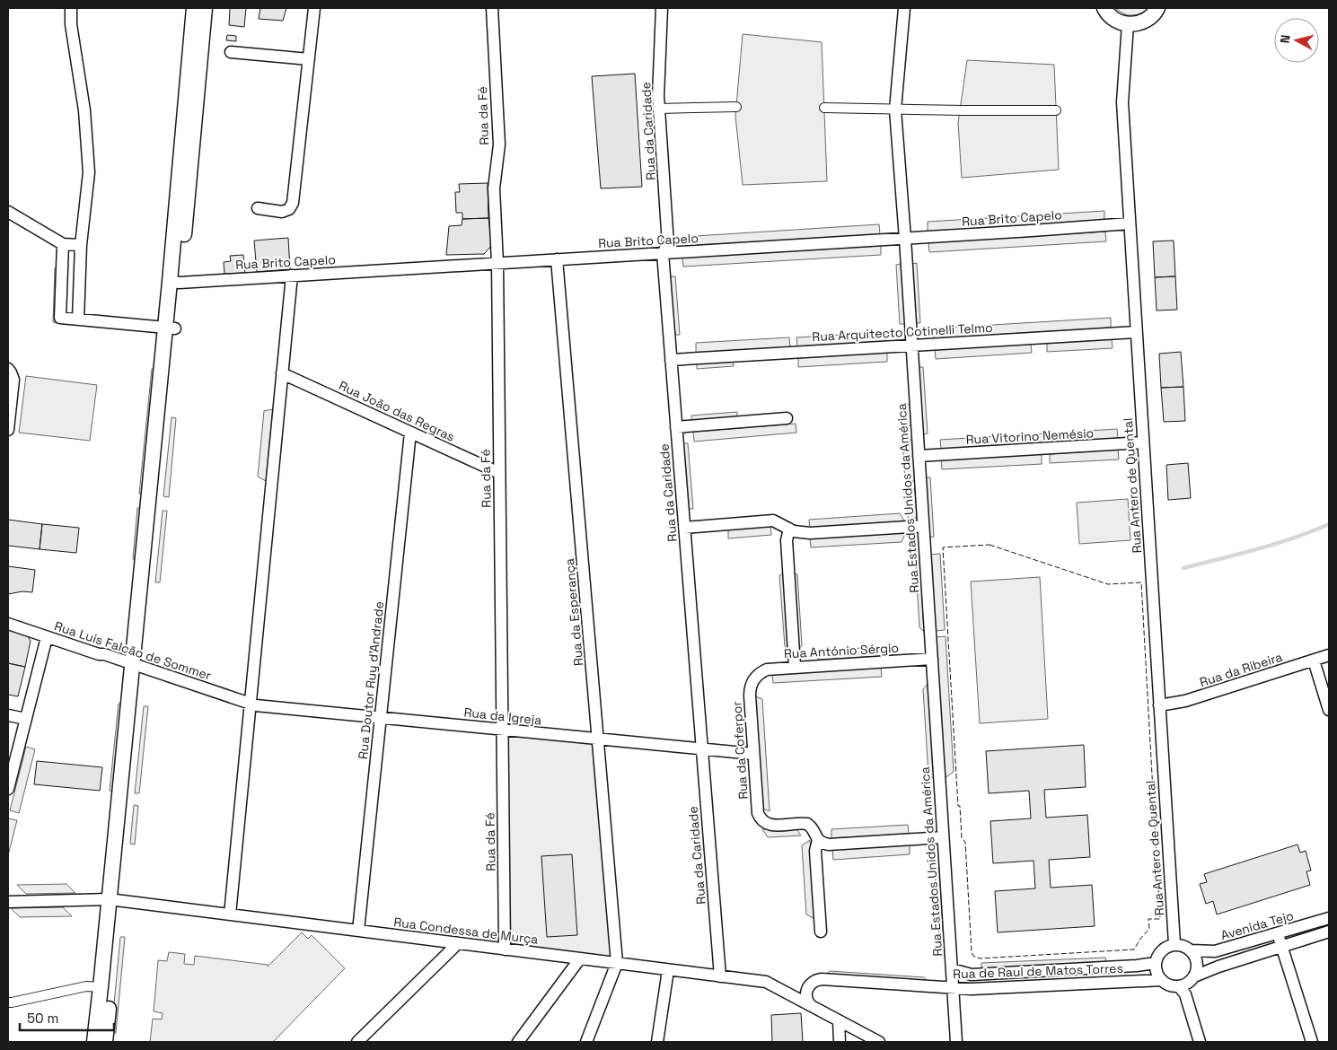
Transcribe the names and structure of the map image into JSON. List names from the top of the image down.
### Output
{
  "streets": {
    "street": [
      "Rua da Fé",
      "Rua da Caridade",
      "Rua Brito Capelo",
      "Rua Arquitecto Cotinelli Telmo",
      "Rua João das Regras",
      "Rua Vitorino Nemésio",
      "Rua Antero de Quental",
      "Rua Estados Unidos da América",
      "Rua da Esperança",
      "Rua Luis Falcão de Sommer",
      "Rua António Sérgio",
      "Rua da Ribeira",
      "Rua Doutor Ruy d'Andrade",
      "Rua da Igreja",
      "Rua da Coferpor",
      "Avenida Tejo",
      "Rua Condessa de Murça",
      "Rua de Raul de Matos Torres"
    ]
  },
  "crossings": [
    ["Rua da Fé", "Rua Brito Capelo"],
    ["Rua da Fé", "Rua João das Regras"],
    ["Rua da Fé", "Rua da Igreja"],
    ["Rua da Fé", "Rua Condessa de Murça"],
    ["Rua da Caridade", "Rua Brito Capelo"],
    ["Rua da Caridade", "Rua Arquitecto Cotinelli Telmo"],
    ["Rua da Caridade", "Rua da Igreja"],
    ["Rua da Caridade", "Rua Condessa de Murça"],
    ["Rua Brito Capelo", "Rua Antero de Quental"],
    ["Rua Brito Capelo", "Rua Estados Unidos da América"],
    ["Rua Brito Capelo", "Rua da Esperança"],
    ["Rua Arquitecto Cotinelli Telmo", "Rua Antero de Quental"],
    ["Rua Arquitecto Cotinelli Telmo", "Rua Estados Unidos da América"],
    ["Rua João das Regras", "Rua Doutor Ruy d'Andrade"],
    ["Rua Vitorino Nemésio", "Rua Antero de Quental"],
    ["Rua Vitorino Nemésio", "Rua Estados Unidos da América"],
    ["Rua Antero de Quental", "Rua da Ribeira"],
    ["Rua Antero de Quental", "Avenida Tejo"],
    ["Rua Antero de Quental", "Rua de Raul de Matos Torres"],
    ["Rua Estados Unidos da América", "Rua António Sérgio"],
    ["Rua Estados Unidos da América", "Rua de Raul de Matos Torres"],
    ["Rua da Esperança", "Rua da Igreja"],
    ["Rua da Esperança", "Rua Condessa de Murça"],
    ["Rua Luis Falcão de Sommer", "Rua da Igreja"],
    ["Rua António Sérgio", "Rua da Coferpor"],
    ["Rua Doutor Ruy d'Andrade", "Rua da Igreja"],
    ["Rua Doutor Ruy d'Andrade", "Rua Condessa de Murça"],
    ["Rua da Igreja", "Rua da Coferpor"],
    ["Avenida Tejo", "Rua de Raul de Matos Torres"],
    ["Rua Condessa de Murça", "Rua de Raul de Matos Torres"]
  ],
  "scale_bar": "50 m",
  "north": "left"
}
